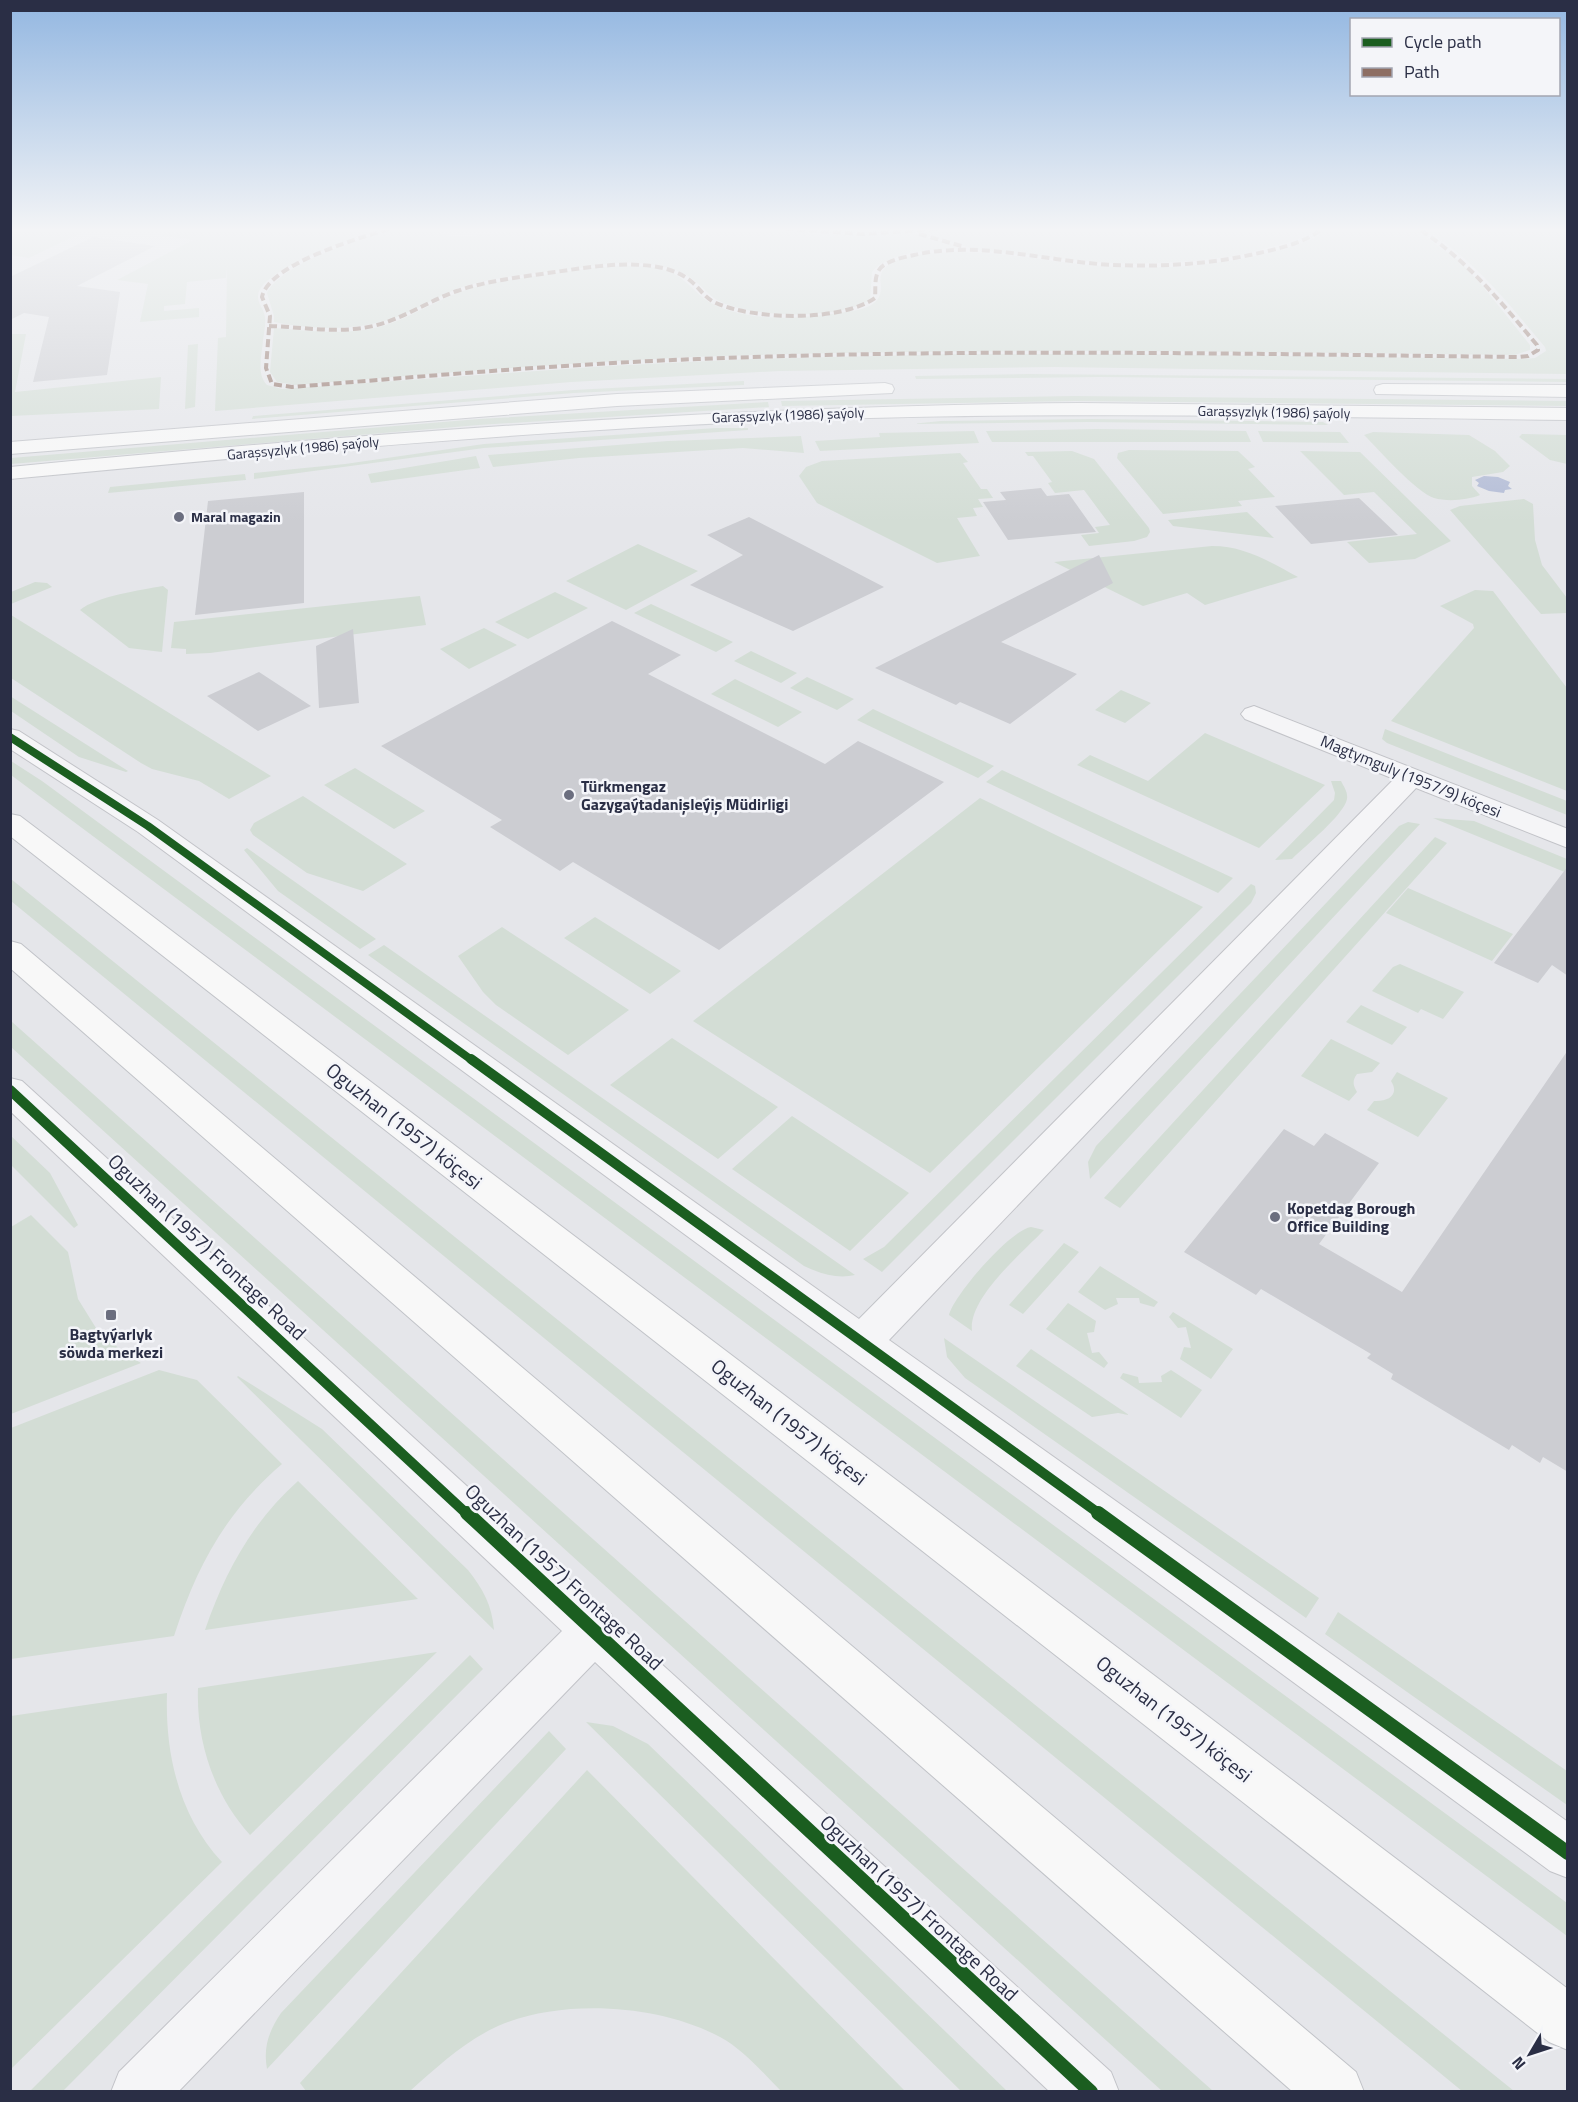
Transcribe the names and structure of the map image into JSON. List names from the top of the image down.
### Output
{
  "streets": {
    "main road": ["Garaşsyzlyk (1986) şaýoly", "Oguzhan (1957) köçesi"],
    "street": ["Magtymguly (1957/9) köçesi", "Oguzhan (1957) Frontage Road"]
  },
  "places": {
    "other": ["Maral magazin", "Türkmengaz Gazygaýtadanişleýiş Müdirligi", "Kopetdag Borough Office Building"],
    "transit": ["Bagtyýarlyk söwda merkezi"]
  },
  "legend": ["Cycle path", "Path"],
  "north": "bottom left"
}
